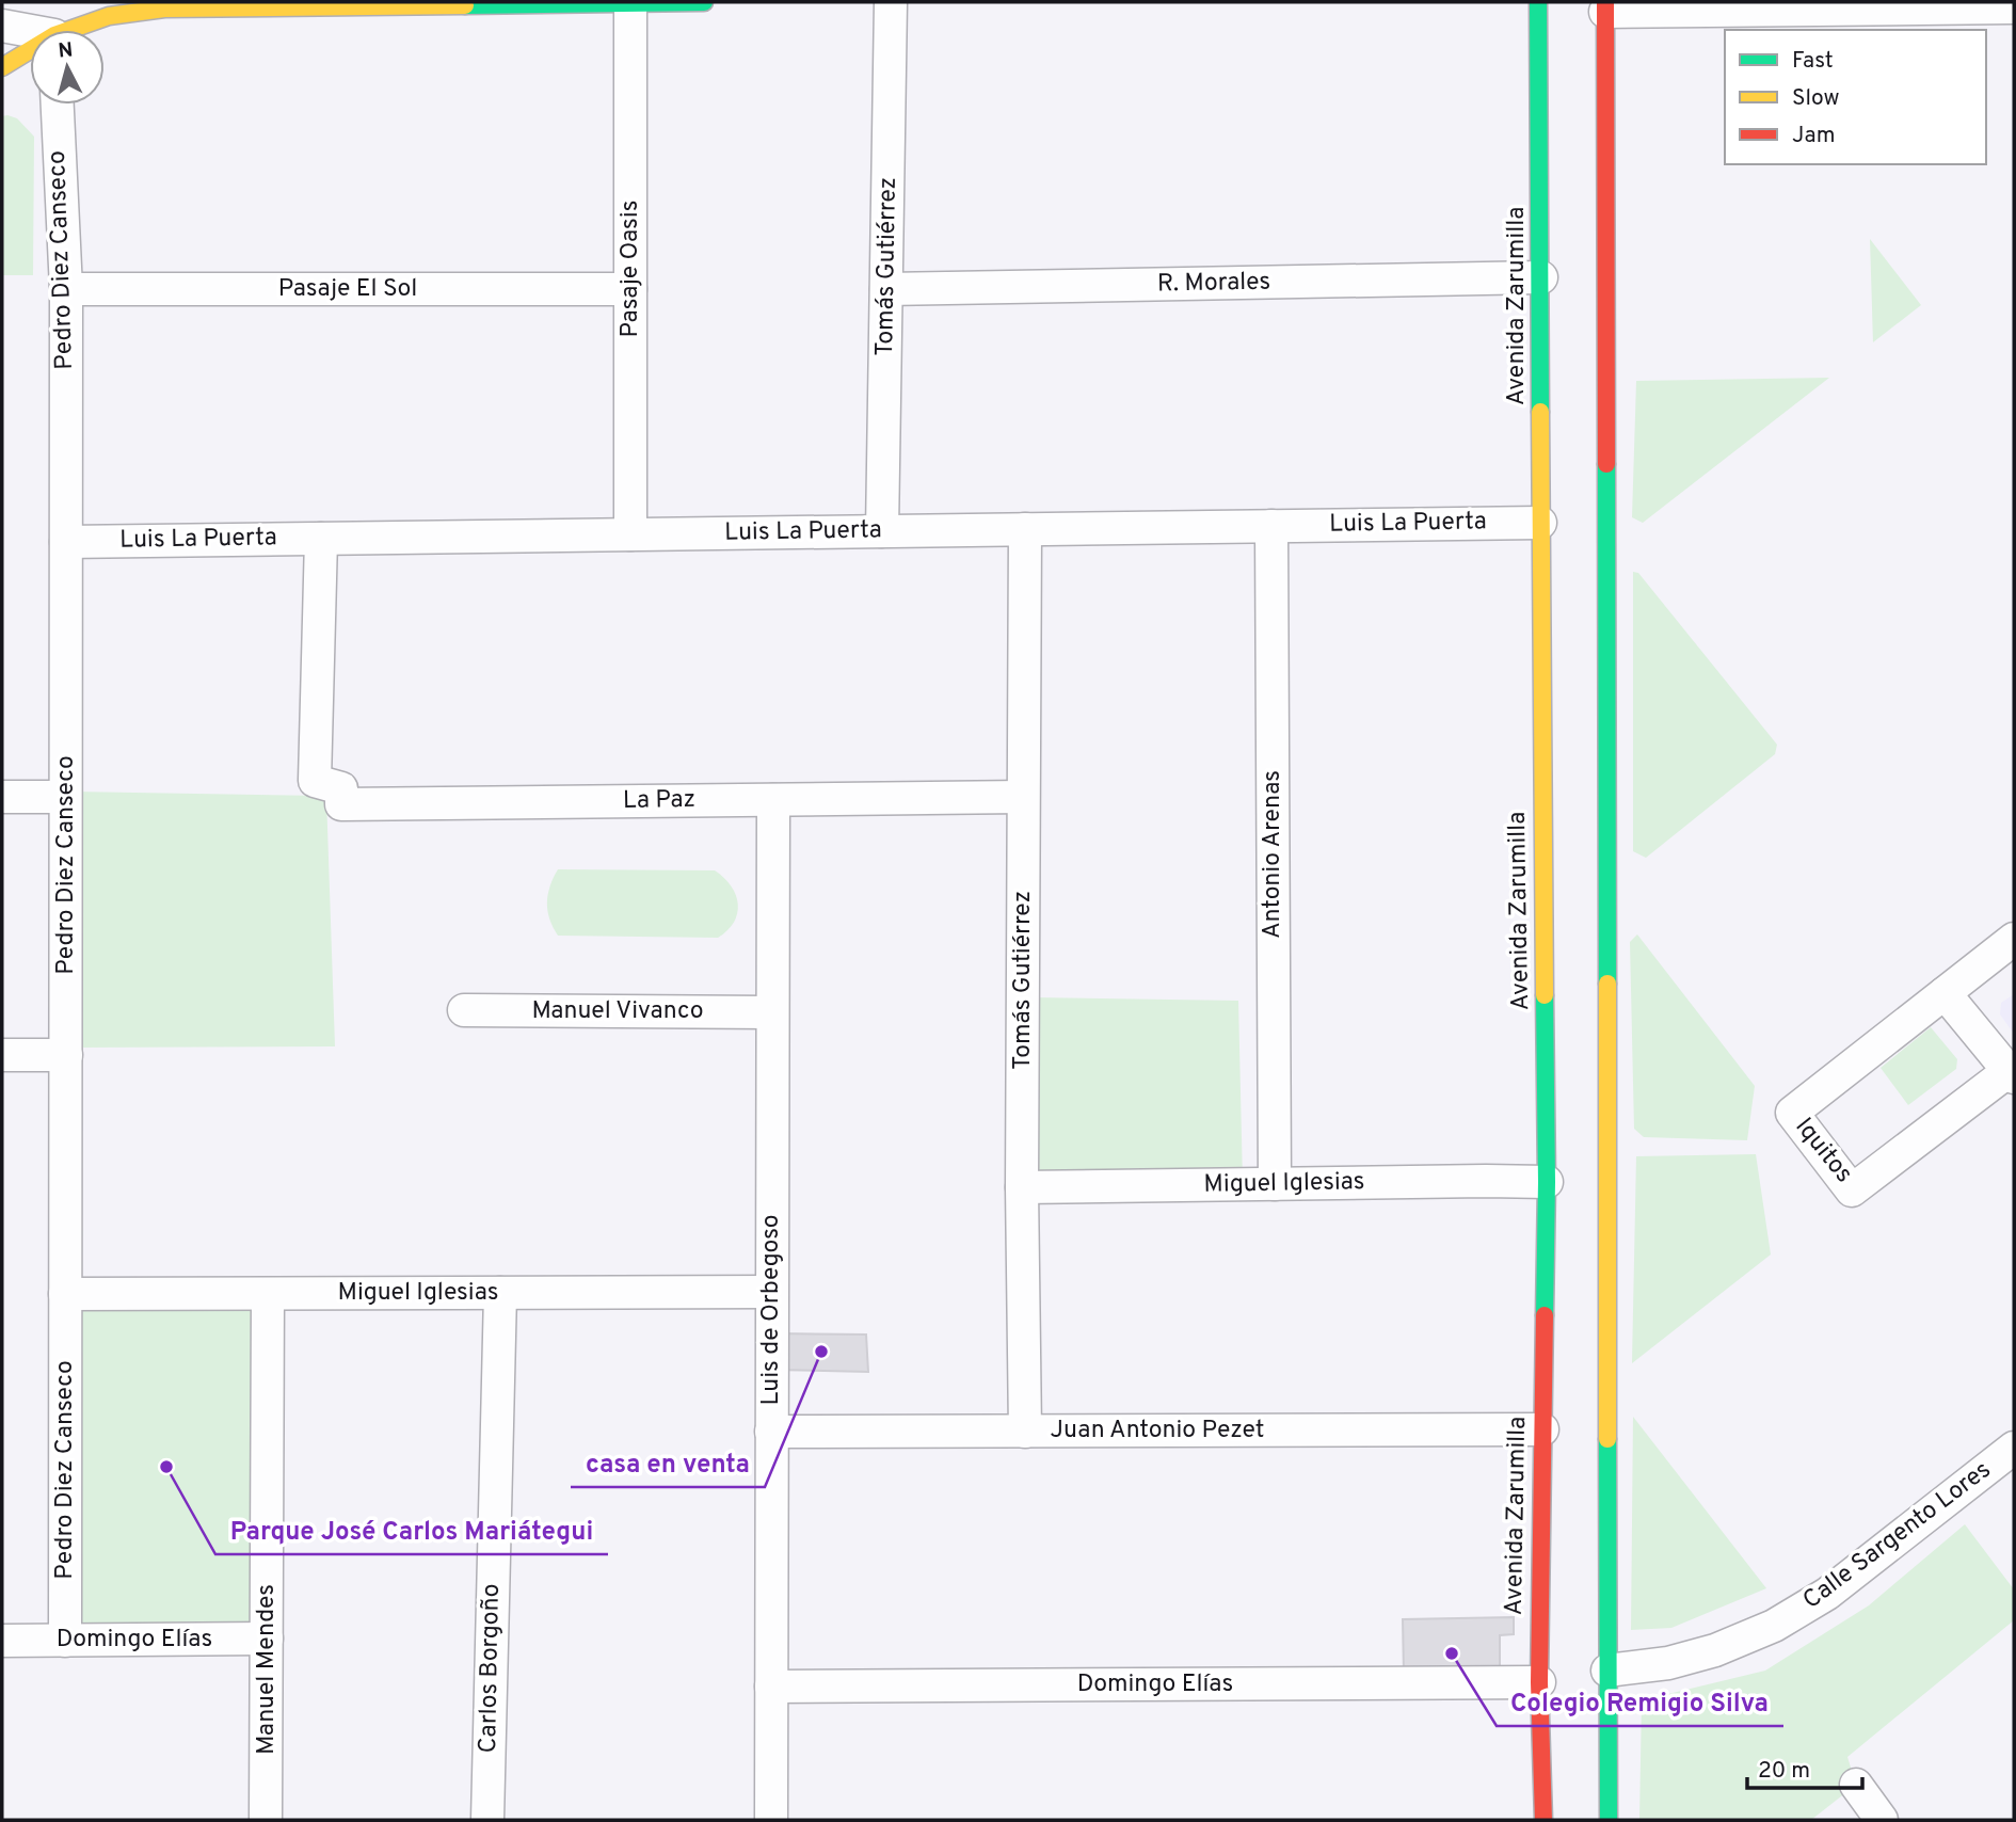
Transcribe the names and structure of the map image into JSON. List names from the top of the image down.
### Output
{
  "streets": {
    "main road": ["Avenida Zarumilla"],
    "street": [
      "Pedro Diez Canseco",
      "Tomás Gutiérrez",
      "Pasaje Oasis",
      "R. Morales",
      "Pasaje El Sol",
      "Luis La Puerta",
      "La Paz",
      "Antonio Arenas",
      "Manuel Vivanco",
      "Iquitos",
      "Miguel Iglesias",
      "Luis de Orbegoso",
      "Juan Antonio Pezet",
      "Calle Sargento Lores",
      "Domingo Elías",
      "Carlos Borgoño",
      "Manuel Mendes"
    ]
  },
  "crossings": [
    ["Pedro Diez Canseco", "Pasaje El Sol"],
    ["Pedro Diez Canseco", "Luis La Puerta"],
    ["Pedro Diez Canseco", "Miguel Iglesias"],
    ["Pedro Diez Canseco", "Domingo Elías"],
    ["Tomás Gutiérrez", "R. Morales"],
    ["Tomás Gutiérrez", "Luis La Puerta"],
    ["Tomás Gutiérrez", "La Paz"],
    ["Tomás Gutiérrez", "Miguel Iglesias"],
    ["Tomás Gutiérrez", "Juan Antonio Pezet"],
    ["Pasaje Oasis", "Pasaje El Sol"],
    ["Pasaje Oasis", "Luis La Puerta"],
    ["R. Morales", "Avenida Zarumilla"],
    ["Avenida Zarumilla", "Luis La Puerta"],
    ["Avenida Zarumilla", "Miguel Iglesias"],
    ["Avenida Zarumilla", "Juan Antonio Pezet"],
    ["Avenida Zarumilla", "Domingo Elías"],
    ["Luis La Puerta", "La Paz"],
    ["Luis La Puerta", "Antonio Arenas"],
    ["La Paz", "Luis de Orbegoso"],
    ["Antonio Arenas", "Miguel Iglesias"],
    ["Manuel Vivanco", "Luis de Orbegoso"],
    ["Miguel Iglesias", "Luis de Orbegoso"],
    ["Miguel Iglesias", "Carlos Borgoño"],
    ["Miguel Iglesias", "Manuel Mendes"],
    ["Luis de Orbegoso", "Juan Antonio Pezet"],
    ["Luis de Orbegoso", "Domingo Elías"],
    ["Domingo Elías", "Manuel Mendes"]
  ],
  "places": ["casa en venta", "Parque José Carlos Mariátegui", "Colegio Remigio Silva"],
  "legend": ["Fast", "Slow", "Jam"],
  "scale_bar": "20 m",
  "north": "top"
}
